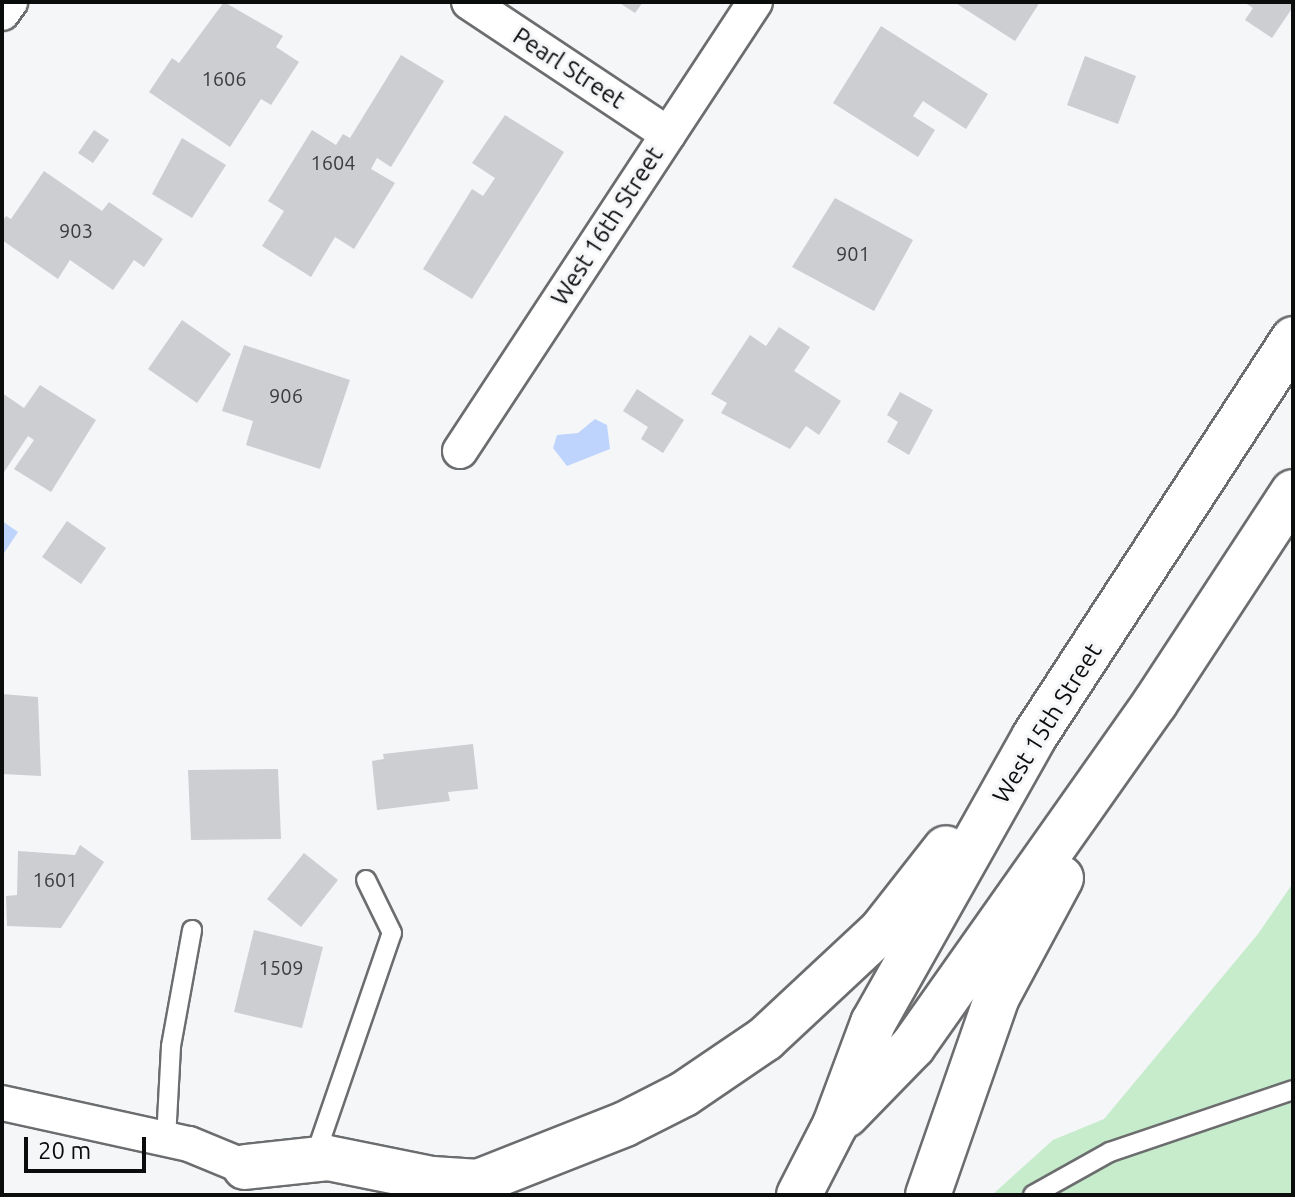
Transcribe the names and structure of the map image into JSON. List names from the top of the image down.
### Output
{
  "streets": {
    "main road": ["West 15th Street"],
    "street": ["Pearl Street", "West 16th Street"]
  },
  "crossings": [
    ["Pearl Street", "West 16th Street"]
  ],
  "house_numbers": [
    "1606",
    "1604",
    "903",
    "901",
    "906",
    "1601",
    "1509"
  ],
  "scale_bar": "20 m"
}
